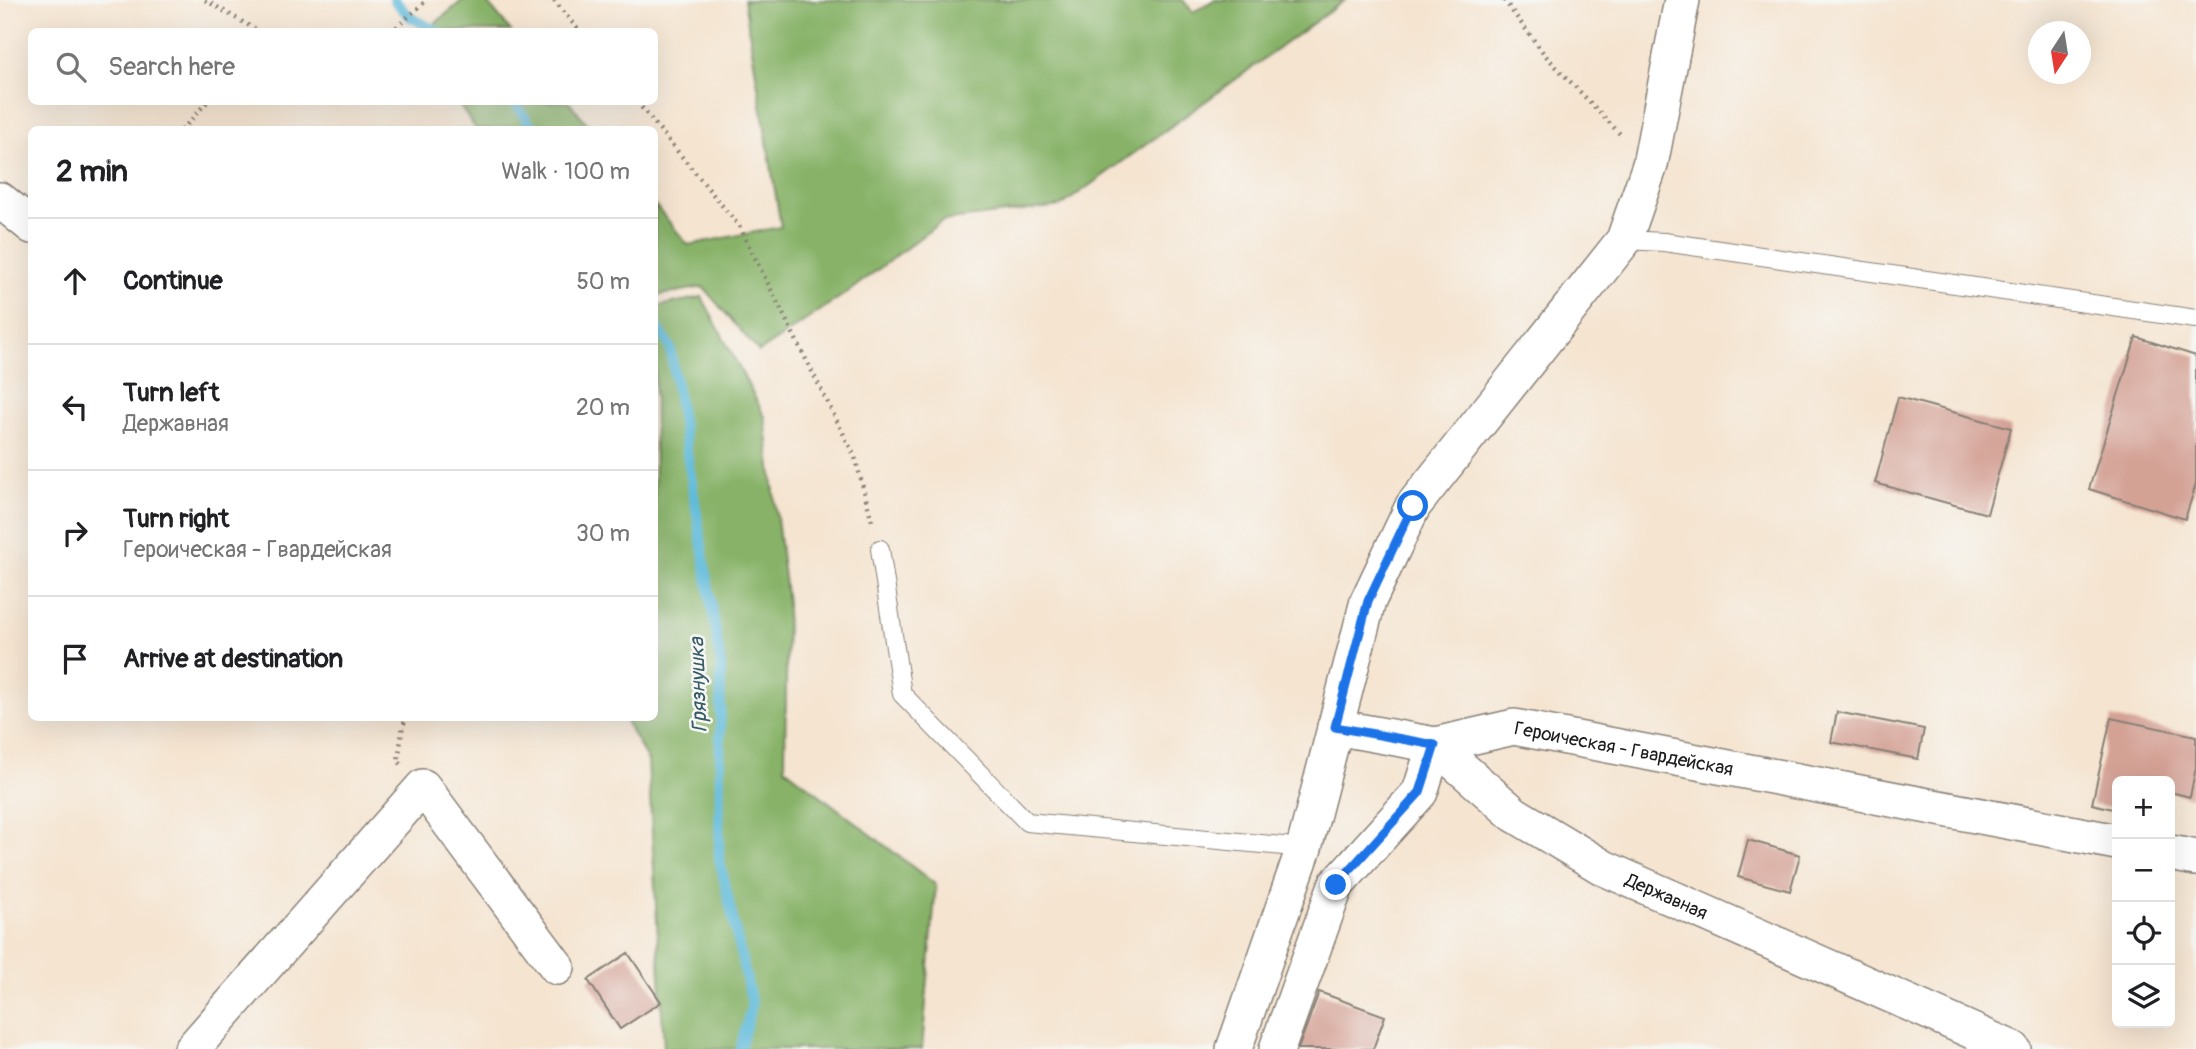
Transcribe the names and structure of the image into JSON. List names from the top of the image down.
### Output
{
  "streets": {
    "street": ["Героическая - Гвардейская", "Державная"]
  },
  "crossings": [
    ["Героическая - Гвардейская", "Державная"]
  ],
  "water": ["Грязнушка"],
  "north": "bottom",
  "page": {
    "search": "Search here",
    "heading": ["2 min", "Walk · 100 m"],
    "list": [
      ["Continue", "50 m"],
      ["Turn left", "Державная", "20 m"],
      ["Turn right", "Героическая - Гвардейская", "30 m"],
      "Arrive at destination"
    ],
    "map_buttons": ["+", "−"]
  }
}
